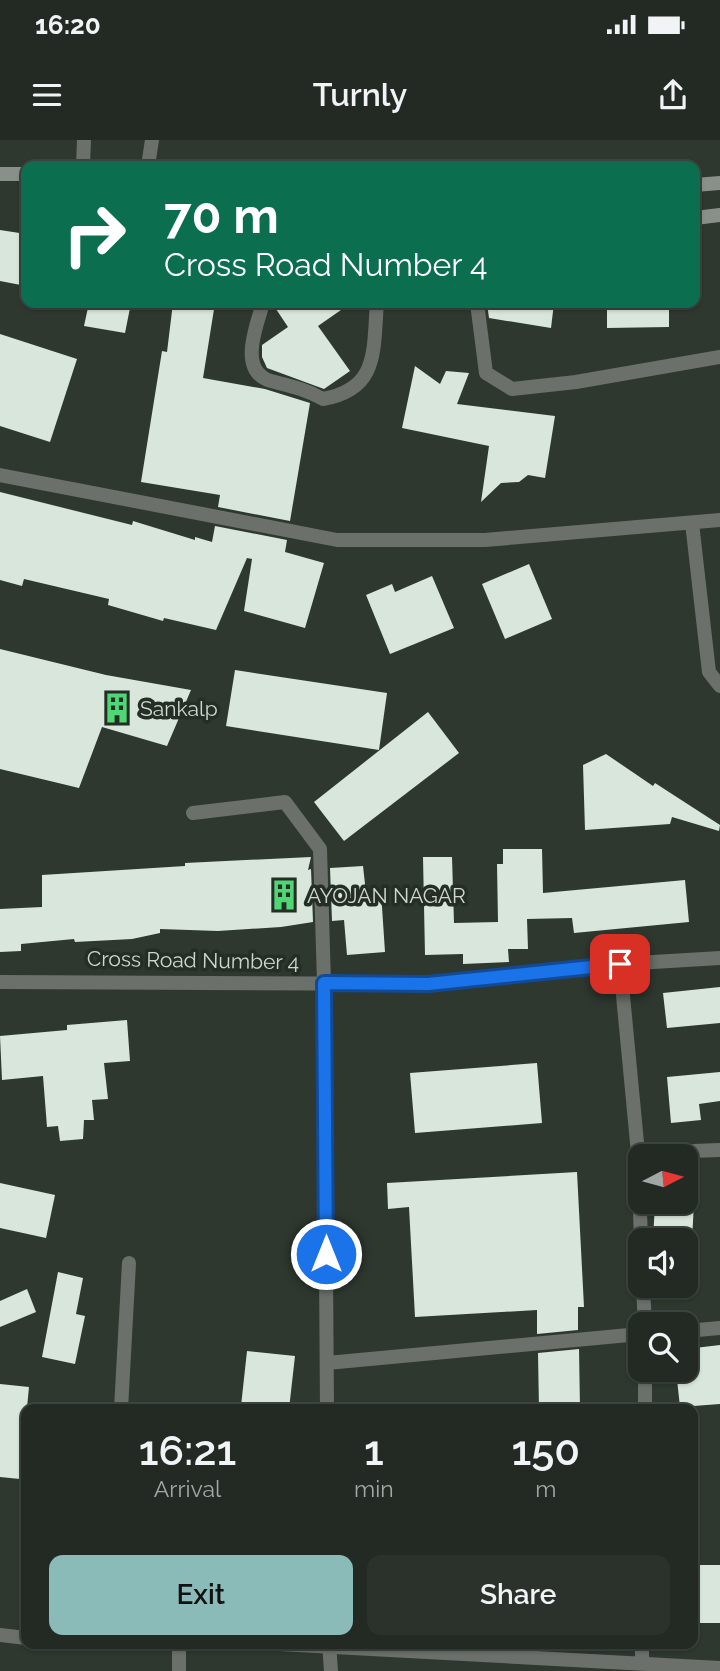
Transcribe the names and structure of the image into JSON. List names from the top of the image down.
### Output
{
  "streets": {
    "street": ["Cross Road Number 4"]
  },
  "places": {
    "building": ["Sankalp", "AYOJAN NAGAR"]
  },
  "north": "right",
  "page": {
    "status": "16:20",
    "header": "Turnly",
    "turn": ["70 m", "Cross Road Number 4"],
    "eta": [
      "16:21",
      "Arrival",
      "1",
      "min",
      "150",
      "m"
    ],
    "buttons": ["Exit", "Share"]
  }
}
